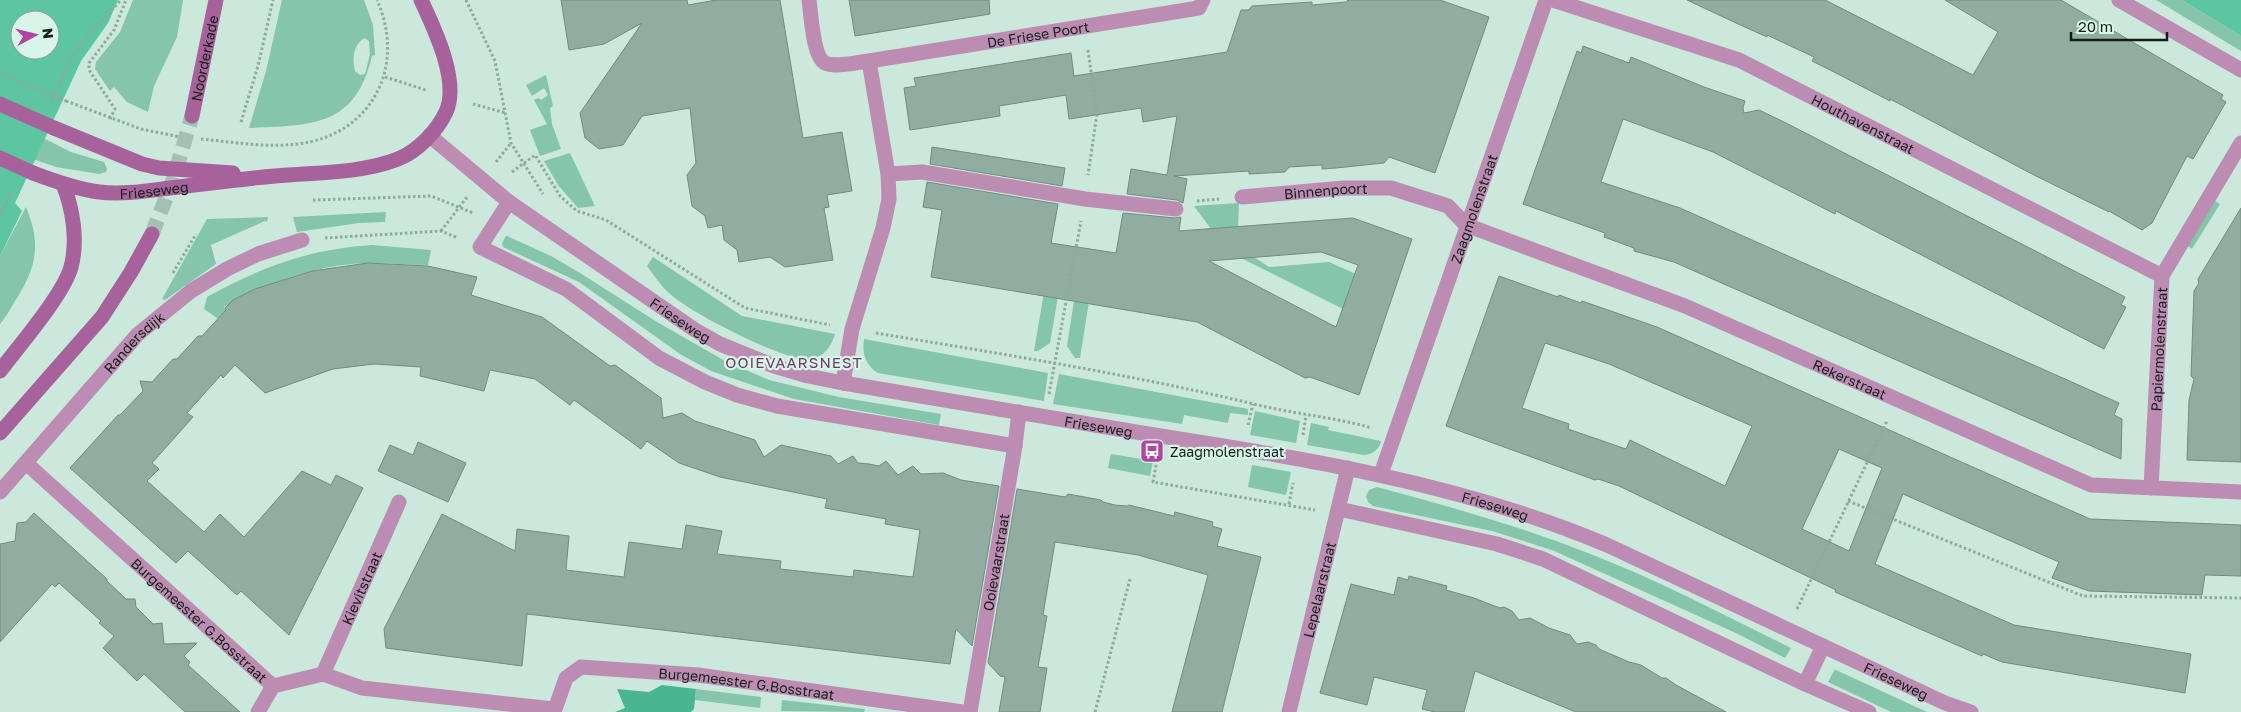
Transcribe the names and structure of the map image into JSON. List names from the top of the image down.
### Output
{
  "streets": {
    "street": [
      "De Friese Poort",
      "Noorderkade",
      "Houthavenstraat",
      "Frieseweg",
      "Binnenpoort",
      "Zaagmolenstraat",
      "Randersdijk",
      "Papiermolenstraat",
      "Rekerstraat",
      "Ooievaarstraat",
      "Kievitstraat",
      "Lepelaarstraat",
      "Burgemeester G.Bosstraat"
    ]
  },
  "crossings": [
    ["Houthavenstraat", "Papiermolenstraat"],
    ["Frieseweg", "Zaagmolenstraat"],
    ["Frieseweg", "Ooievaarstraat"],
    ["Frieseweg", "Lepelaarstraat"],
    ["Binnenpoort", "Zaagmolenstraat"],
    ["Binnenpoort", "Rekerstraat"],
    ["Zaagmolenstraat", "Rekerstraat"],
    ["Randersdijk", "Burgemeester G.Bosstraat"],
    ["Papiermolenstraat", "Rekerstraat"],
    ["Kievitstraat", "Burgemeester G.Bosstraat"]
  ],
  "districts": ["OOIEVAARSNEST"],
  "places": {
    "bus stop": ["Zaagmolenstraat"]
  },
  "scale_bar": "20 m",
  "north": "right"
}
